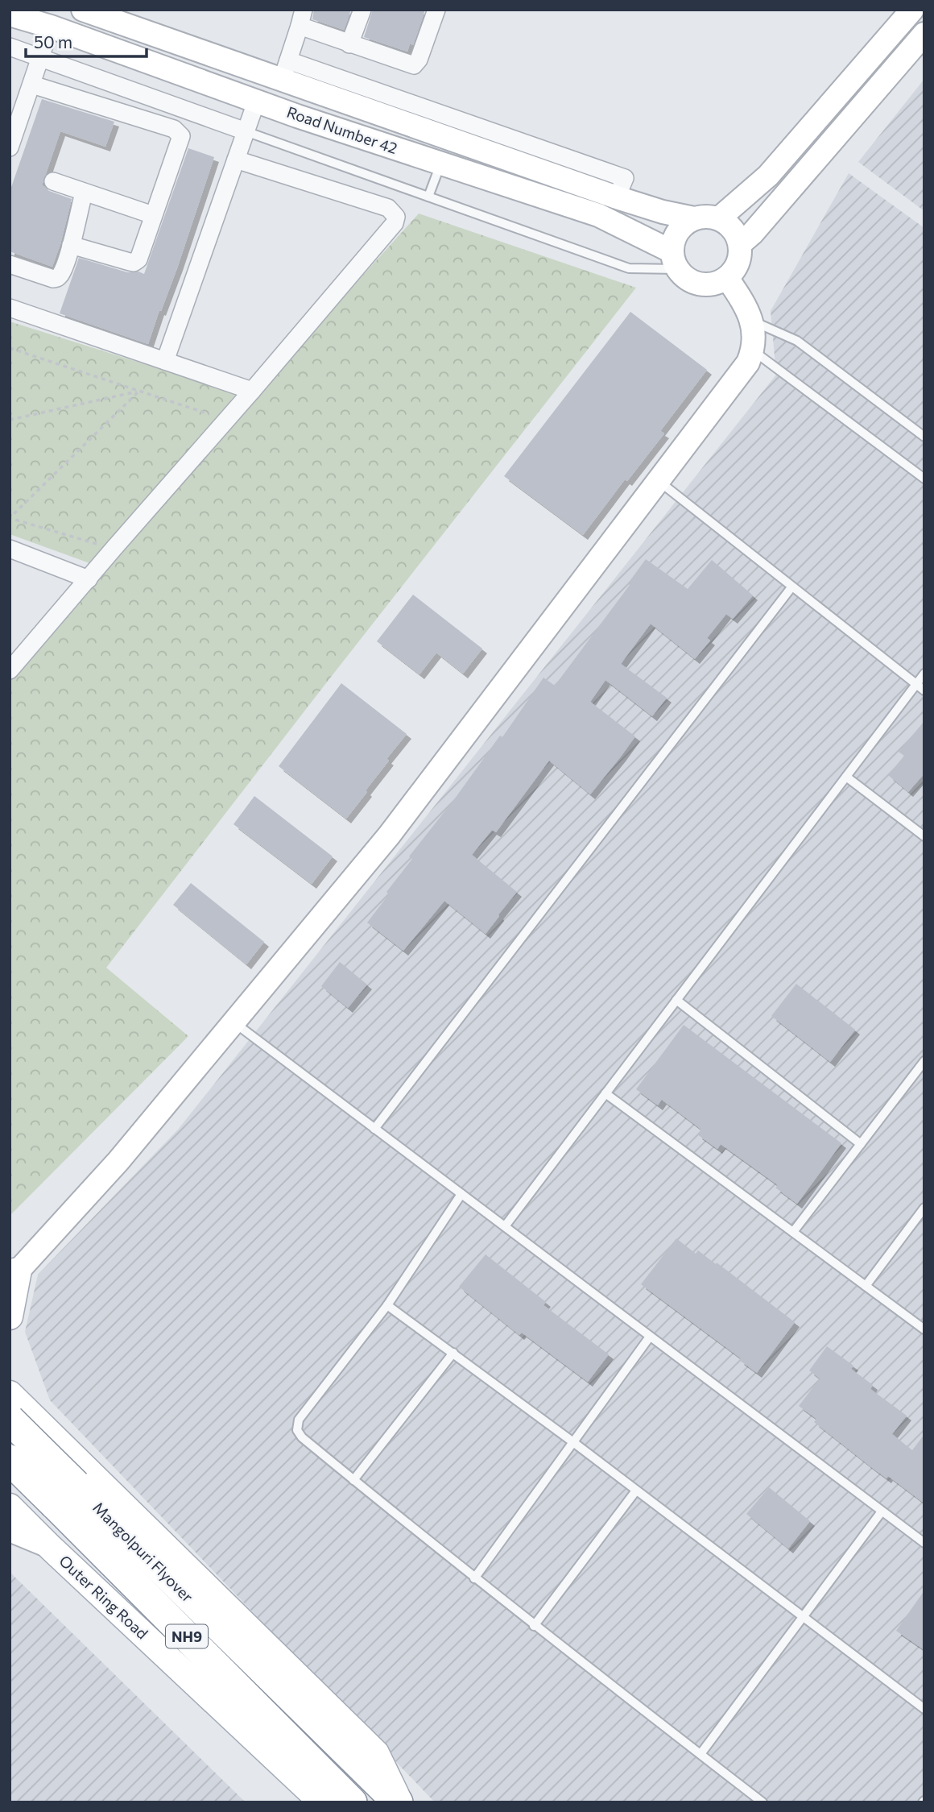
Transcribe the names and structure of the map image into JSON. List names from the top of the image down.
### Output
{
  "streets": {
    "highway": ["Mangolpuri Flyover", "NH9"],
    "main road": ["Road Number 42", "Outer Ring Road"]
  },
  "scale_bar": "50 m"
}
